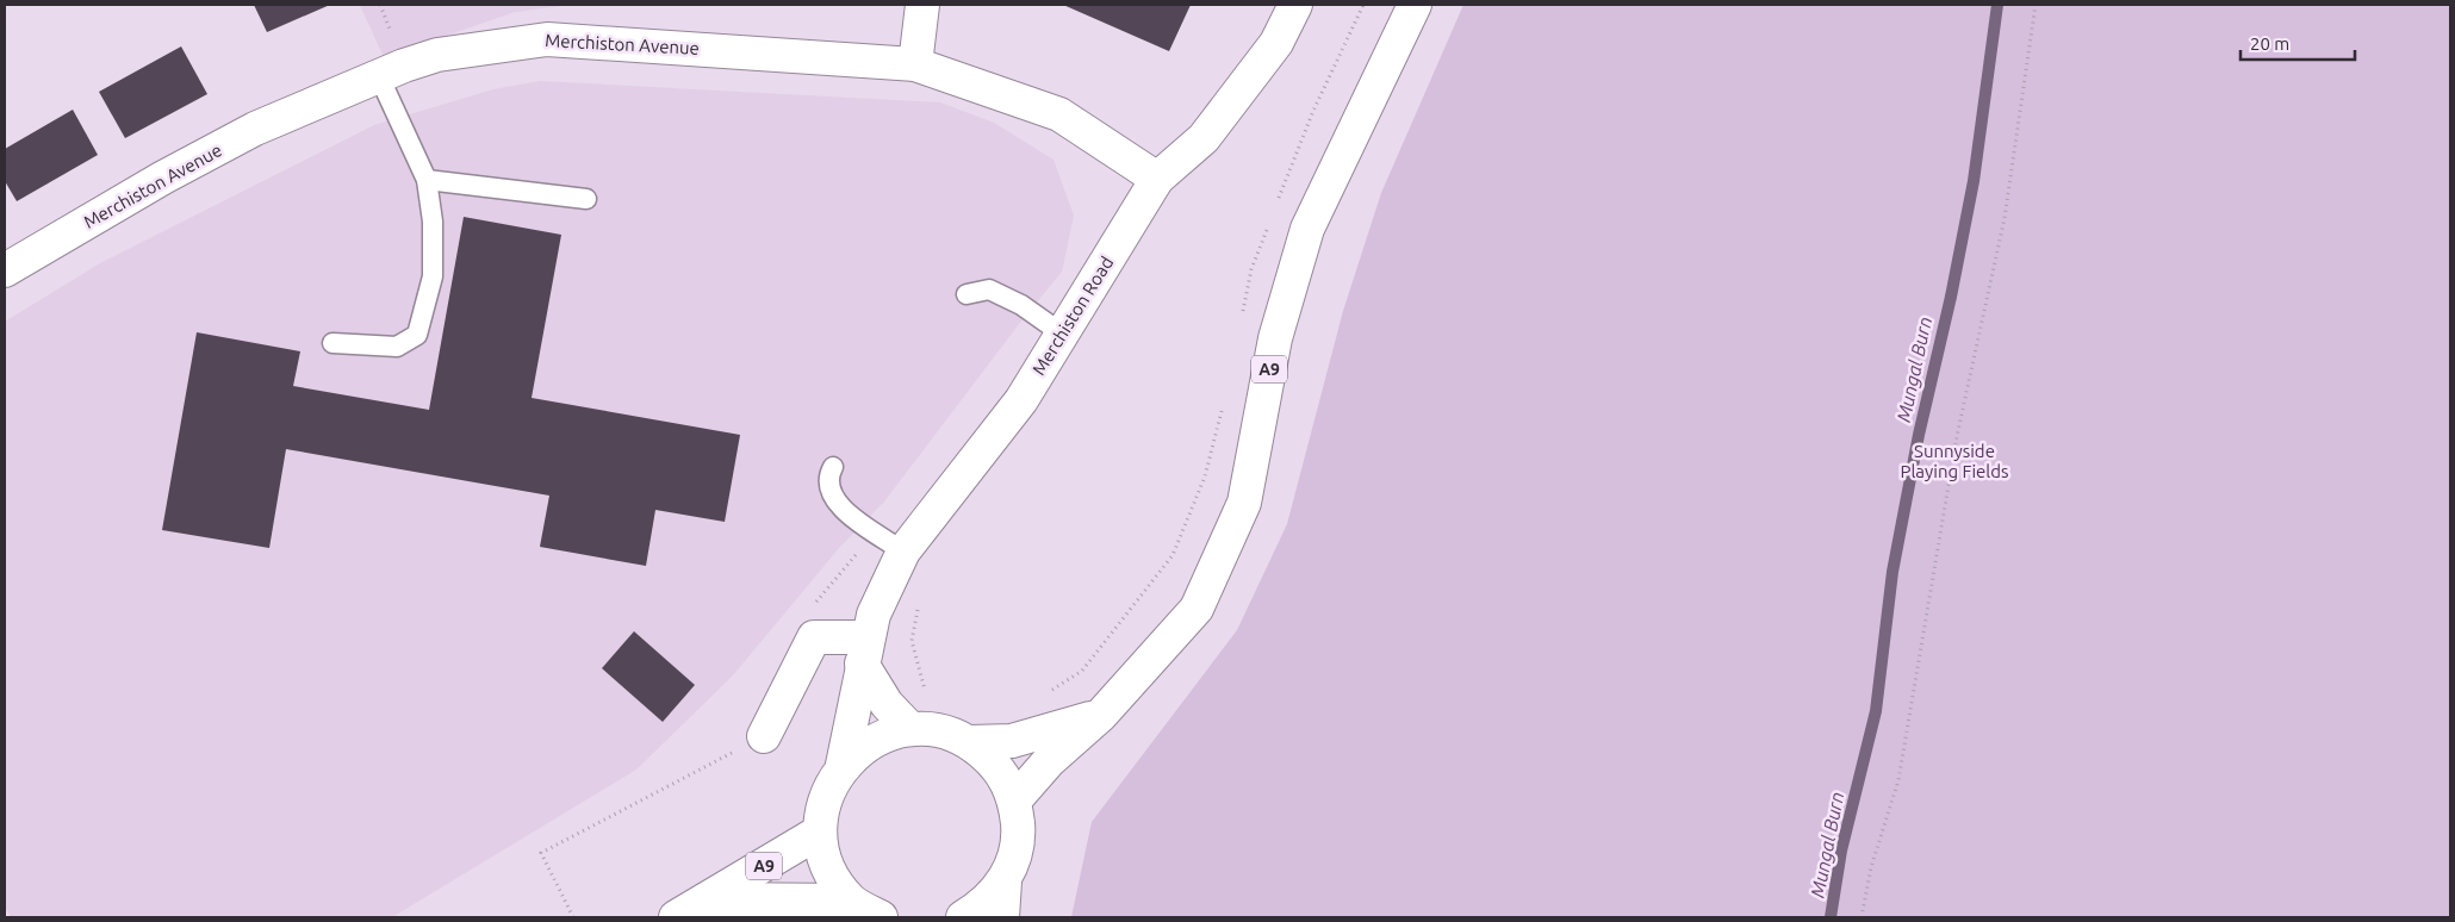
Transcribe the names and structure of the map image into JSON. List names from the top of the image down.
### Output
{
  "streets": {
    "street": ["Merchiston Avenue", "Merchiston Road", "A9"]
  },
  "crossings": [
    ["Merchiston Avenue", "Merchiston Road"]
  ],
  "water": ["Mungal Burn"],
  "parks": ["Sunnyside Playing Fields"],
  "scale_bar": "20 m"
}
